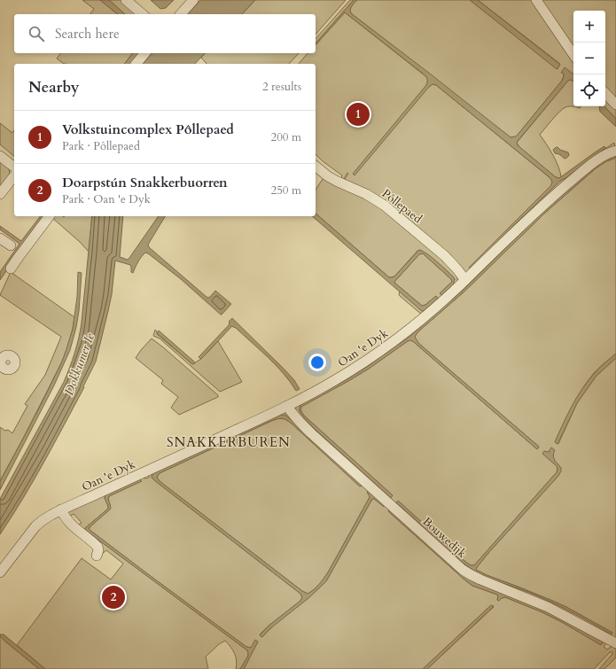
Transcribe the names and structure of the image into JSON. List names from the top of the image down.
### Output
{
  "streets": {
    "street": ["Pôllepaed", "Oan 'e Dyk", "Bouwedijk"]
  },
  "crossings": [
    ["Pôllepaed", "Oan 'e Dyk"],
    ["Oan 'e Dyk", "Bouwedijk"]
  ],
  "districts": ["SNAKKERBUREN"],
  "water": ["Dokkumer Ie"],
  "page": {
    "map_buttons": ["+", "−"],
    "search": "Search here",
    "heading": ["Nearby", "2 results"],
    "pins": ["1", "2"],
    "list": [
      {
        "mark": "1",
        "name": "Volkstuincomplex Pôllepaed",
        "note": "Park · Pôllepaed",
        "value": "200 m"
      },
      {
        "mark": "2",
        "name": "Doarpstún Snakkerbuorren",
        "note": "Park · Oan 'e Dyk",
        "value": "250 m"
      }
    ]
  }
}
